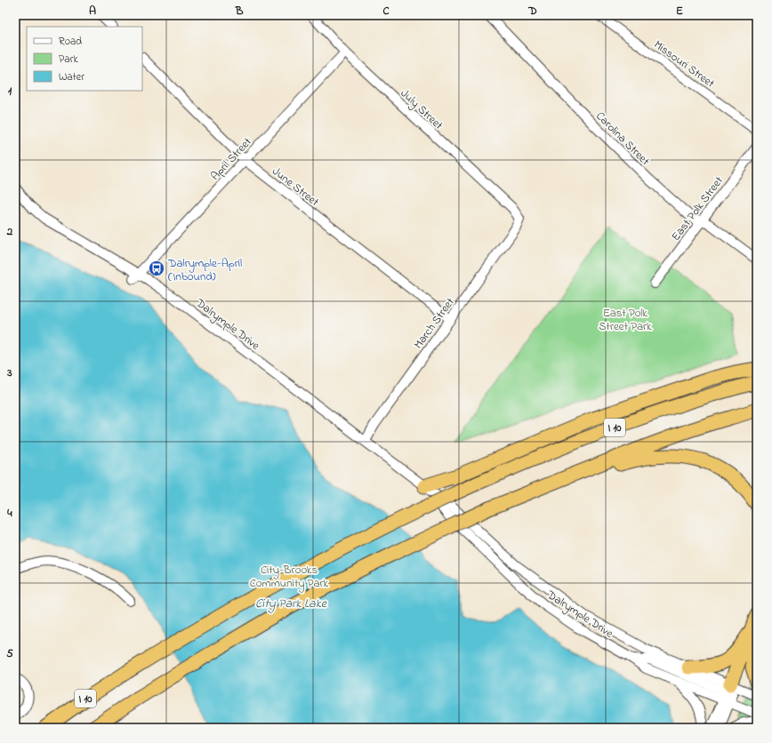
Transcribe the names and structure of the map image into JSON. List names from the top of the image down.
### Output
{
  "streets": {
    "highway": ["I 10"],
    "street": [
      "Missouri Street",
      "July Street",
      "Carolina Street",
      "April Street",
      "June Street",
      "East Polk Street",
      "March Street",
      "Dalrymple Drive"
    ]
  },
  "crossings": [
    ["July Street", "April Street"],
    ["July Street", "March Street"],
    ["Carolina Street", "East Polk Street"],
    ["April Street", "June Street"],
    ["April Street", "Dalrymple Drive"],
    ["June Street", "March Street"],
    ["March Street", "Dalrymple Drive"]
  ],
  "water": ["City Park Lake"],
  "parks": ["East Polk Street Park", "City-Brooks Community Park"],
  "places": {
    "bus stop": ["Dalrymple-April (Inbound)"]
  },
  "legend": ["Road", "Park", "Water"],
  "grid": {
    "columns": [
      "A",
      "B",
      "C",
      "D",
      "E"
    ],
    "rows": [
      "1",
      "2",
      "3",
      "4",
      "5"
    ]
  }
}
